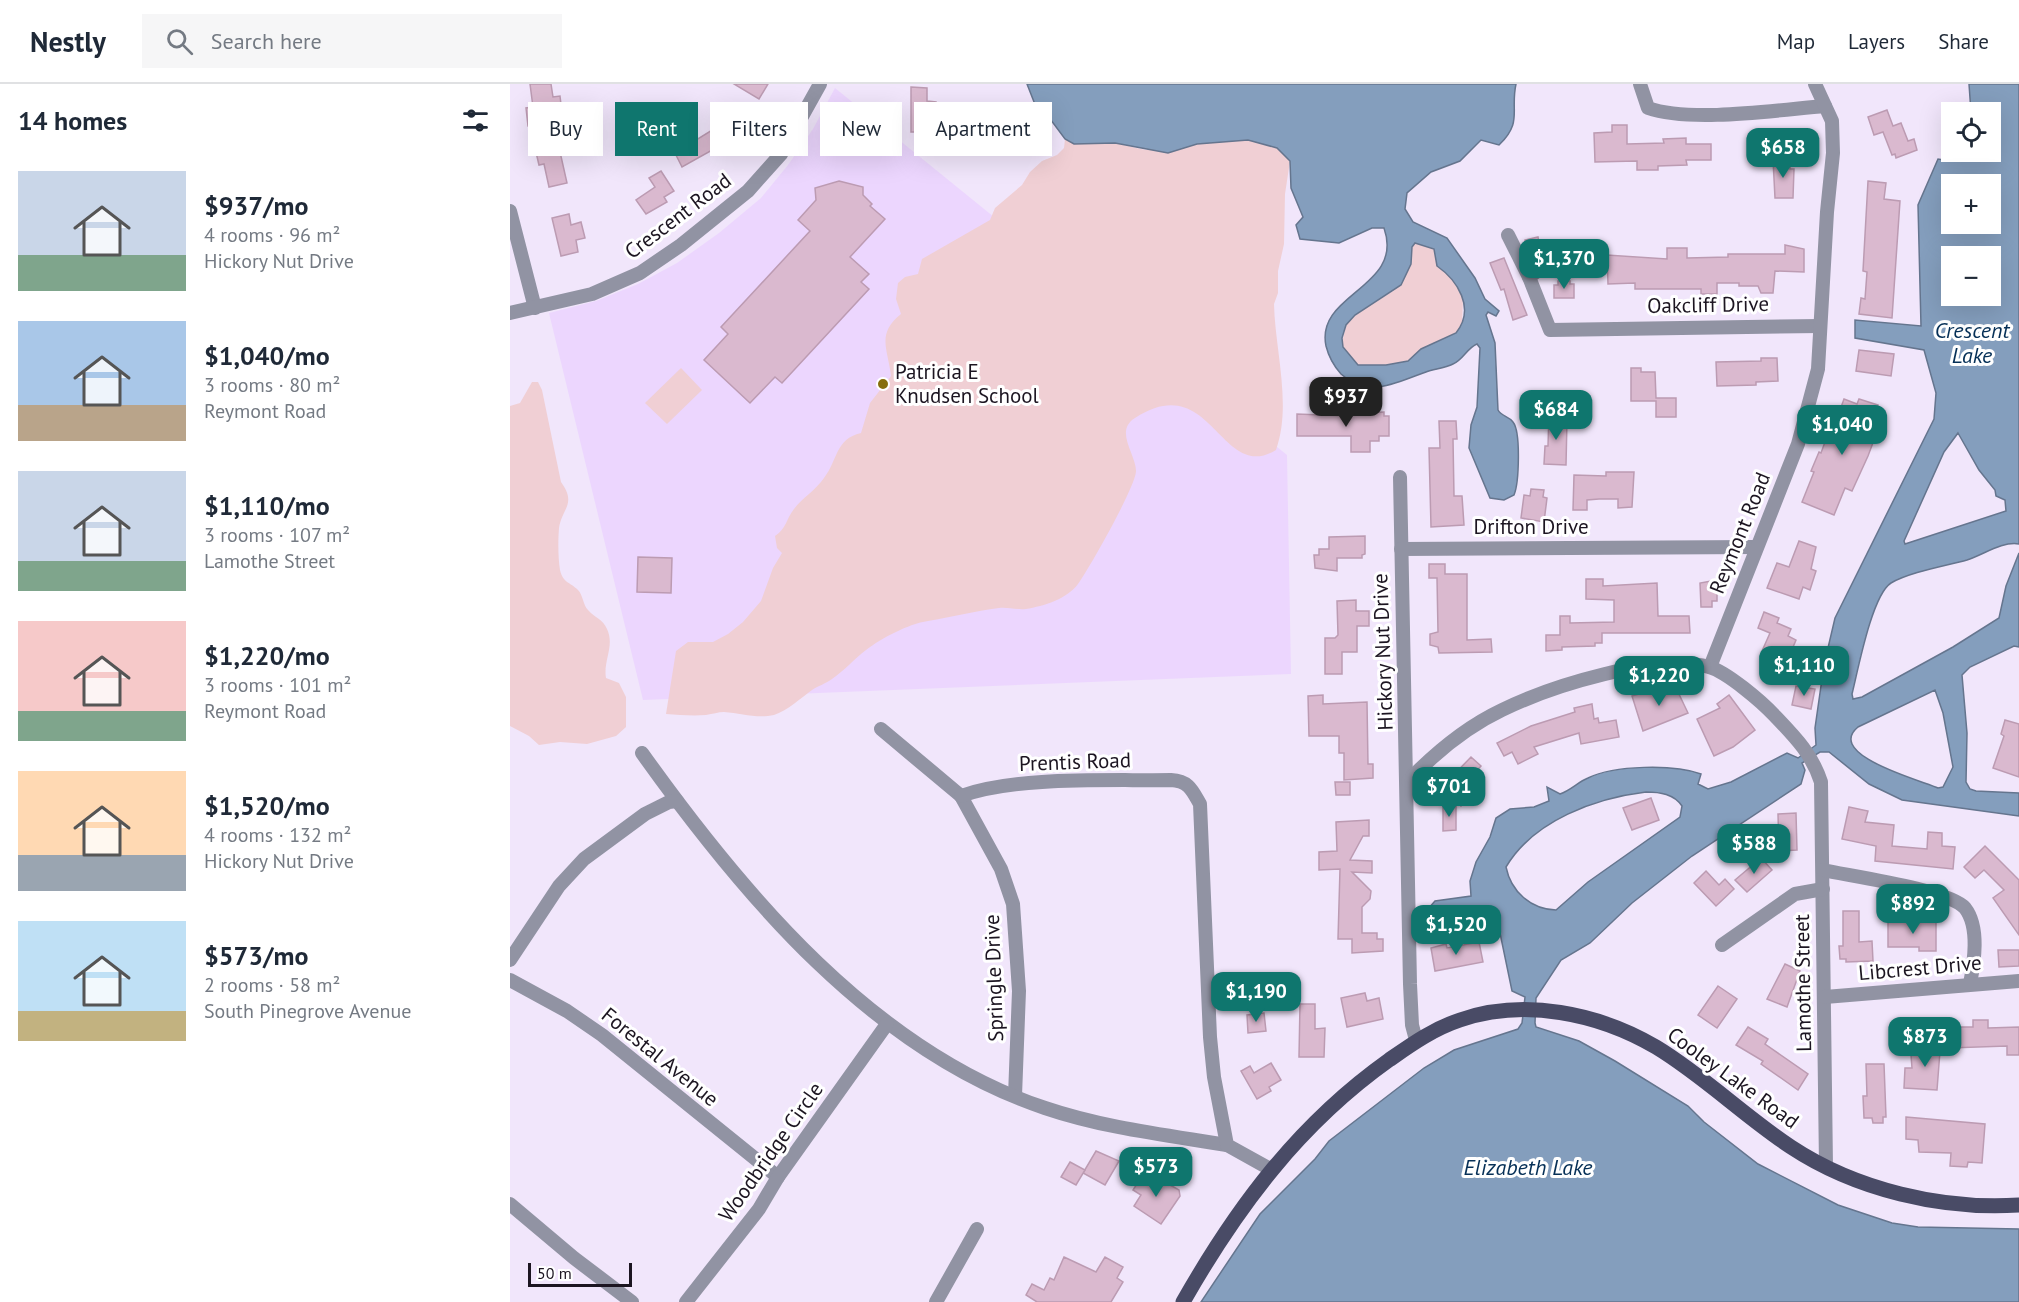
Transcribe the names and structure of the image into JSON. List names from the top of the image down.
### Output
{
  "streets": {
    "main road": ["Cooley Lake Road"],
    "street": [
      "Crescent Road",
      "Oakcliff Drive",
      "Drifton Drive",
      "Reymont Road",
      "Hickory Nut Drive",
      "Prentis Road",
      "Libcrest Drive",
      "Springle Drive",
      "Lamothe Street",
      "Forestal Avenue",
      "Woodbridge Circle"
    ]
  },
  "crossings": [
    ["Oakcliff Drive", "Reymont Road"],
    ["Drifton Drive", "Reymont Road"],
    ["Drifton Drive", "Hickory Nut Drive"],
    ["Reymont Road", "Lamothe Street"],
    ["Hickory Nut Drive", "Cooley Lake Road"],
    ["Prentis Road", "Springle Drive"],
    ["Libcrest Drive", "Lamothe Street"],
    ["Lamothe Street", "Cooley Lake Road"],
    ["Forestal Avenue", "Woodbridge Circle"]
  ],
  "water": ["Crescent Lake", "Elizabeth Lake"],
  "places": ["Patricia E Knudsen School"],
  "scale_bar": "50 m",
  "page": {
    "header": "Nestly",
    "search": "Search here",
    "nav": ["Map", "Layers", "Share"],
    "heading": "14 homes",
    "map_buttons": ["+", "−"],
    "chip": [
      "Buy",
      "Rent",
      "Filters",
      "New",
      "Apartment"
    ],
    "price": [
      "$658",
      "$1,370",
      "$937",
      "$684",
      "$1,040",
      "$1,110",
      "$1,220",
      "$701",
      "$588",
      "$892",
      "$1,520",
      "$1,190",
      "$873",
      "$573"
    ],
    "list": [
      {
        "name": "$937/mo",
        "note": "4 rooms · 96 m² · Hickory Nut Drive"
      },
      {
        "name": "$1,040/mo",
        "note": "3 rooms · 80 m² · Reymont Road"
      },
      {
        "name": "$1,110/mo",
        "note": "3 rooms · 107 m² · Lamothe Street"
      },
      {
        "name": "$1,220/mo",
        "note": "3 rooms · 101 m² · Reymont Road"
      },
      {
        "name": "$1,520/mo",
        "note": "4 rooms · 132 m² · Hickory Nut Drive"
      },
      {
        "name": "$573/mo",
        "note": "2 rooms · 58 m² · South Pinegrove Avenue"
      }
    ],
    "scale": "50 m"
  }
}
